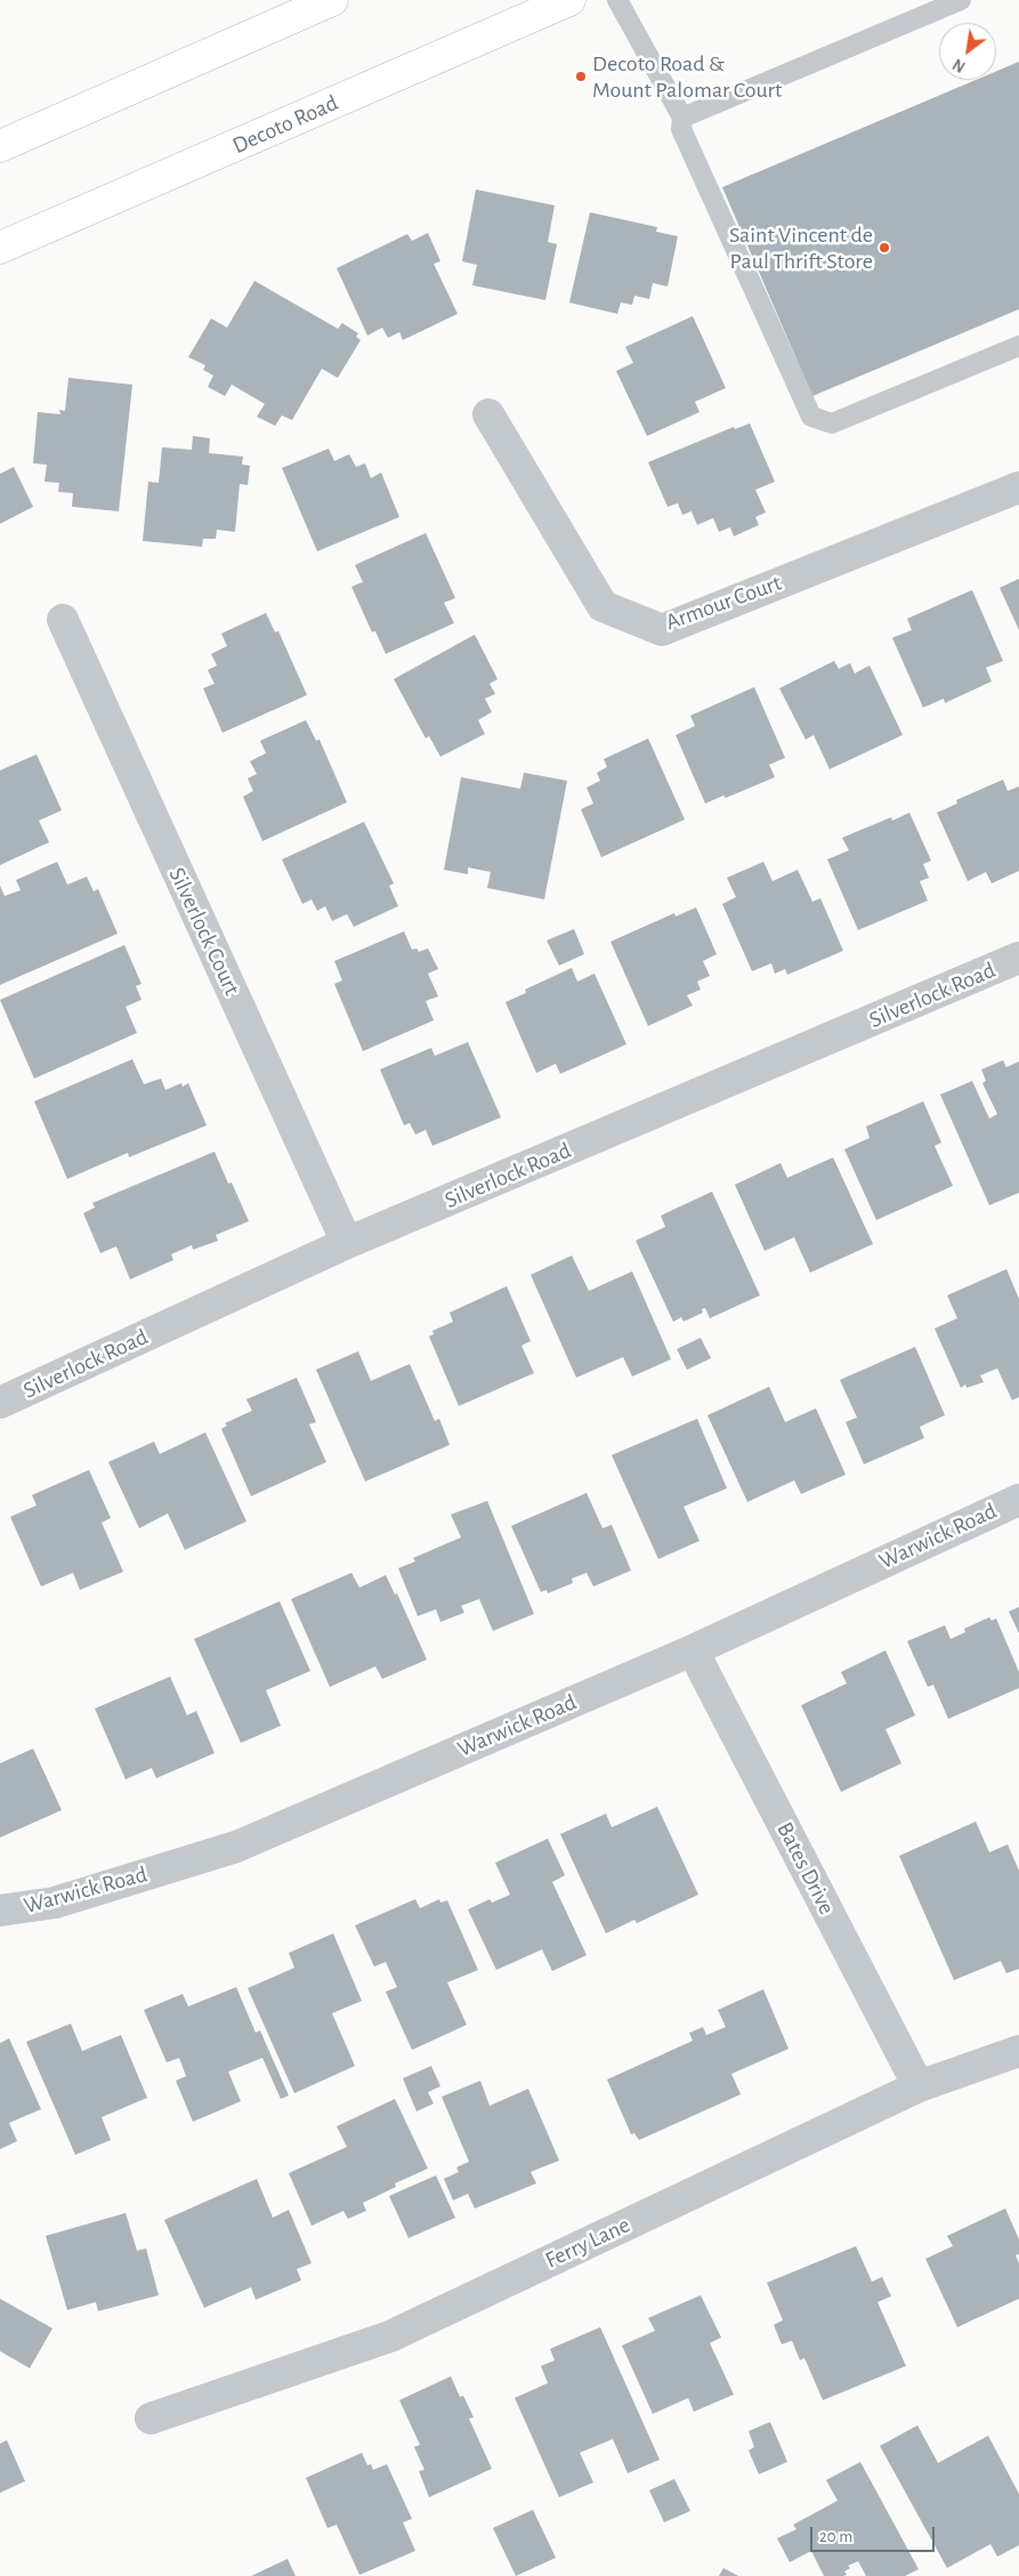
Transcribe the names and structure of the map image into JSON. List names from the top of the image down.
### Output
{
  "streets": {
    "main road": ["Decoto Road"],
    "street": [
      "Armour Court",
      "Silverlock Court",
      "Silverlock Road",
      "Warwick Road",
      "Bates Drive",
      "Ferry Lane"
    ]
  },
  "crossings": [
    ["Silverlock Court", "Silverlock Road"],
    ["Warwick Road", "Bates Drive"],
    ["Bates Drive", "Ferry Lane"]
  ],
  "places": ["Decoto Road & Mount Palomar Court", "Saint Vincent de Paul Thrift Store"],
  "scale_bar": "20 m",
  "north": "bottom left"
}
